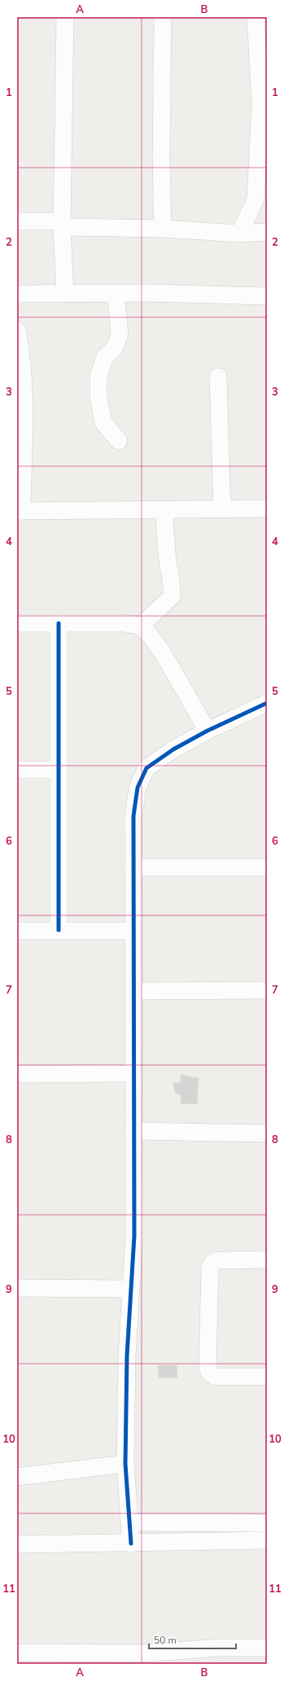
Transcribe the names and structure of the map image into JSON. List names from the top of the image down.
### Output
{
  "scale_bar": "50 m",
  "grid": {
    "columns": ["A", "B"],
    "rows": [
      "1",
      "2",
      "3",
      "4",
      "5",
      "6",
      "7",
      "8",
      "9",
      "10",
      "11"
    ]
  }
}
